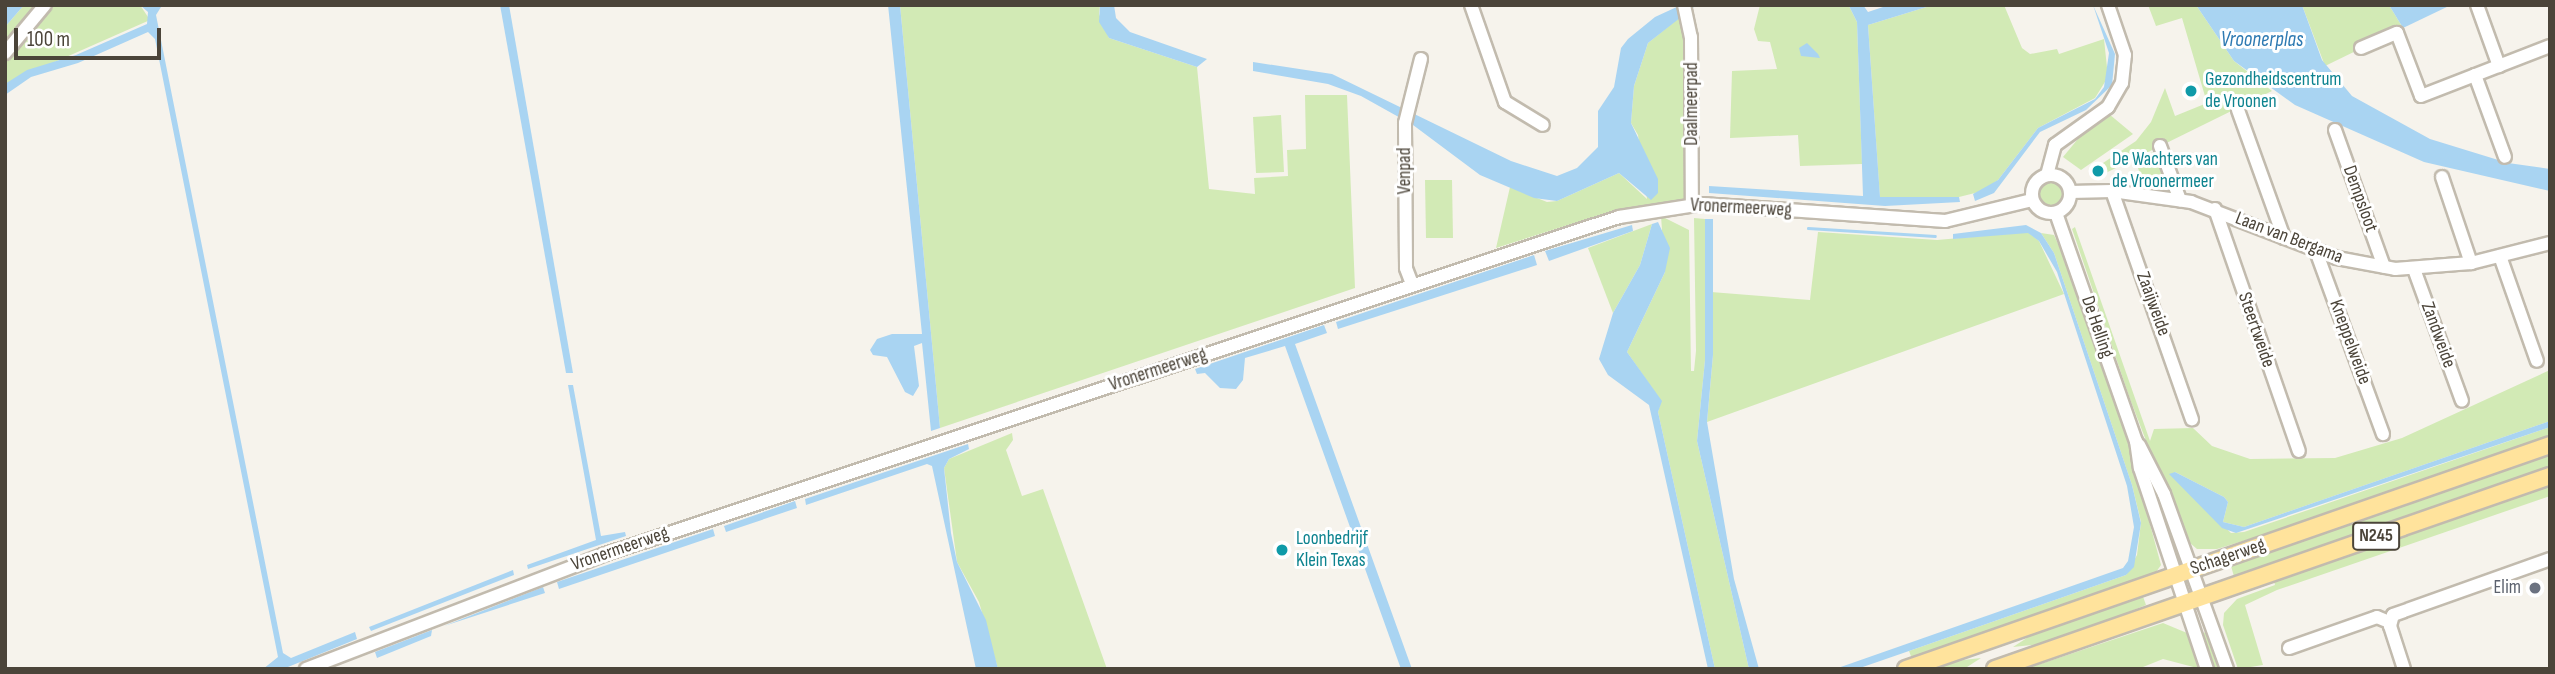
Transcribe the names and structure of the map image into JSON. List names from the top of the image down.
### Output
{
  "streets": {
    "main road": ["N245", "Schagerweg"],
    "street": [
      "Daalmeerpad",
      "Venpad",
      "Dempsloot",
      "Vronermeerweg",
      "Laan van Bergama",
      "Zaaijweide",
      "De Helling",
      "Steertweide",
      "Zandweide",
      "Kneppelweide"
    ]
  },
  "crossings": [
    ["Daalmeerpad", "Vronermeerweg"],
    ["Venpad", "Vronermeerweg"],
    ["Dempsloot", "Laan van Bergama"],
    ["Vronermeerweg", "Laan van Bergama"],
    ["Vronermeerweg", "De Helling"],
    ["Laan van Bergama", "Zaaijweide"],
    ["Laan van Bergama", "De Helling"],
    ["Laan van Bergama", "Steertweide"],
    ["Laan van Bergama", "Zandweide"],
    ["Laan van Bergama", "Kneppelweide"],
    ["De Helling", "Schagerweg"]
  ],
  "water": ["Vroonerplas"],
  "places": [
    "Gezondheidscentrum de Vroonen",
    "De Wachters van de Vroonermeer",
    "Loonbedrijf Klein Texas",
    "Elim"
  ],
  "scale_bar": "100 m"
}
